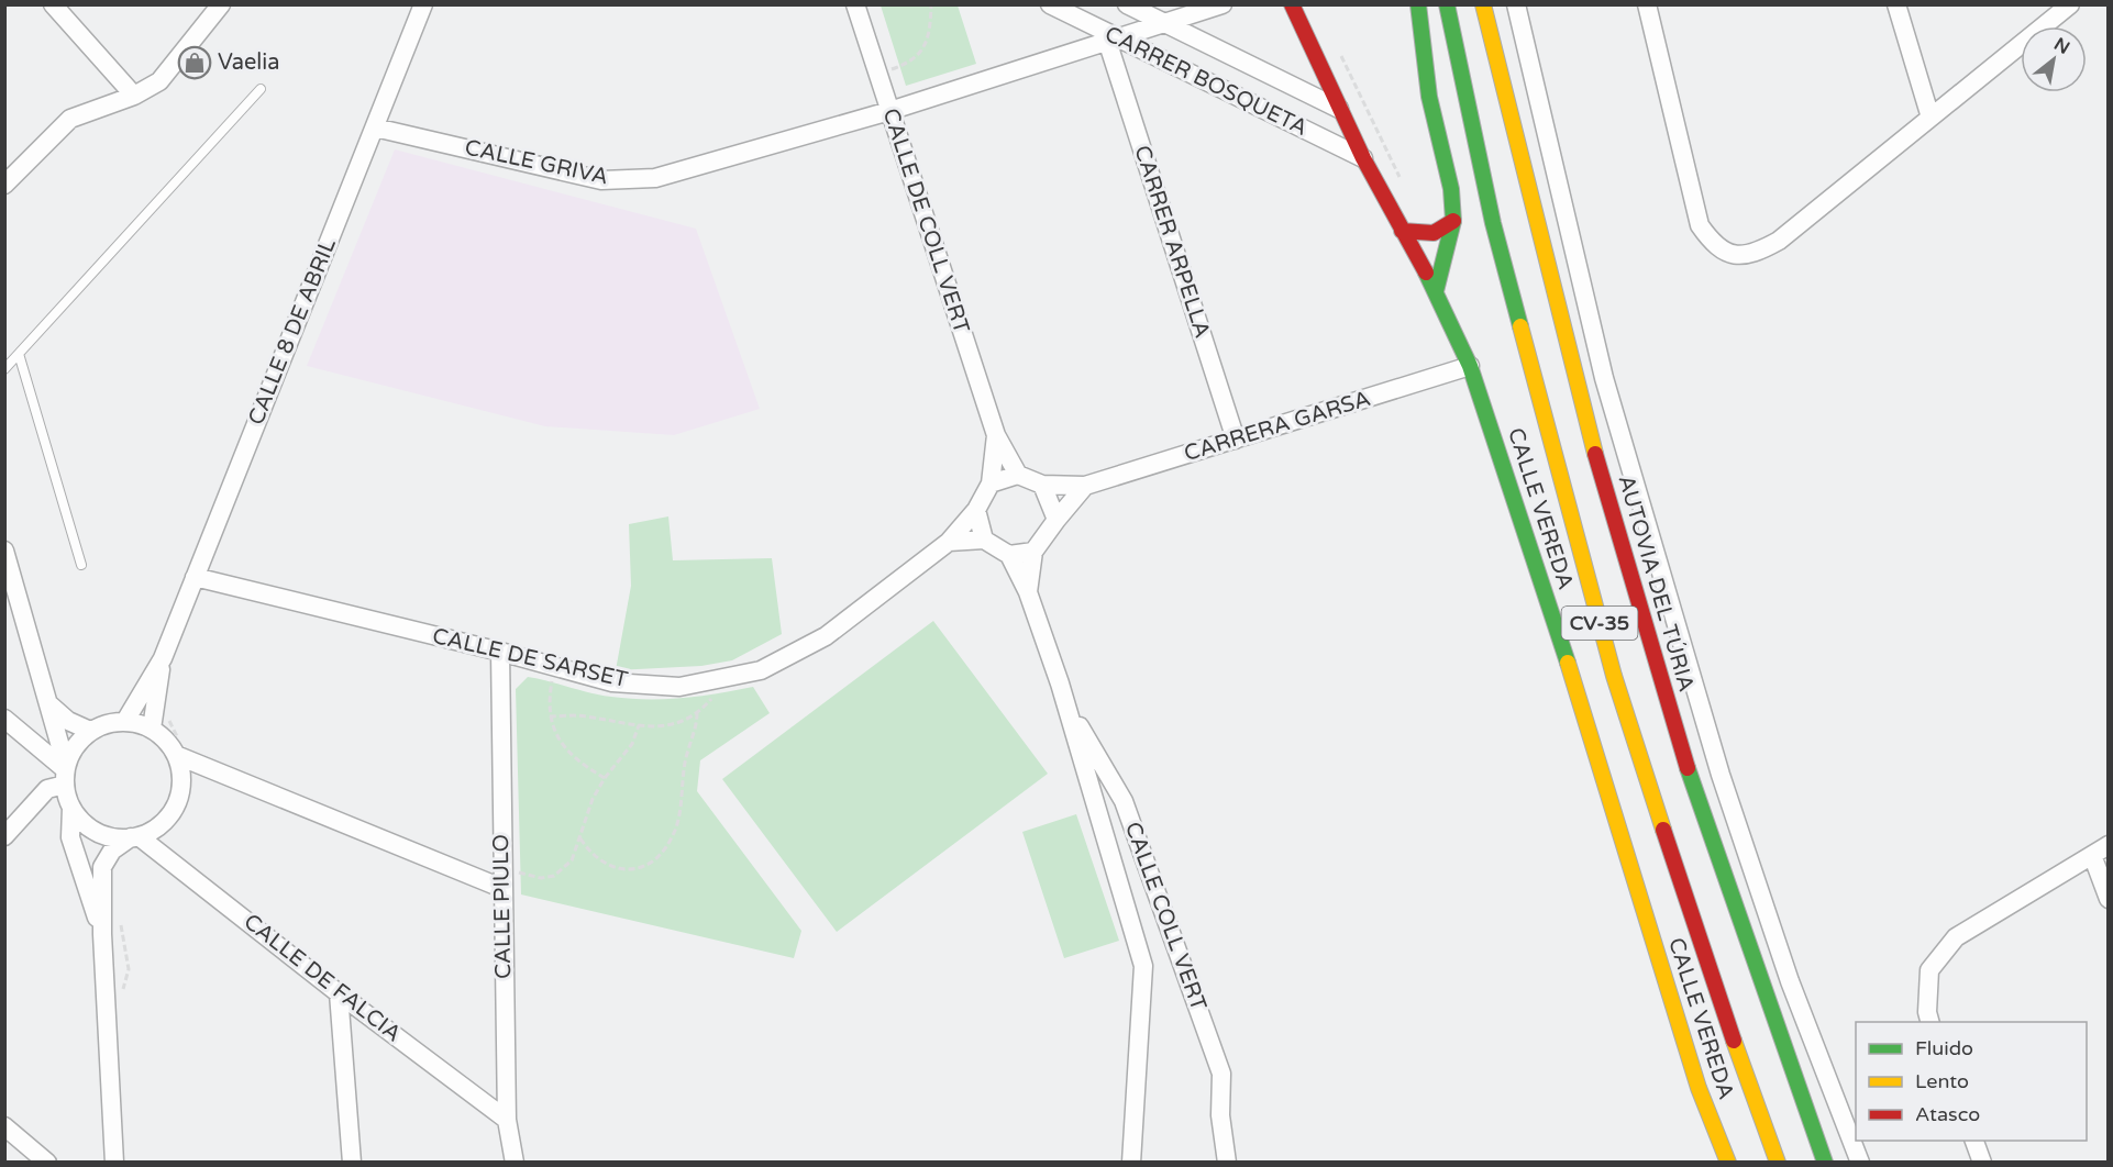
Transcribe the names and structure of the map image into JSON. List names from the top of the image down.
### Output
{
  "streets": {
    "main road": ["CALLE VEREDA", "AUTOVIA DEL TÚRIA", "CV-35"],
    "street": [
      "CARRER BOSQUETA",
      "CALLE GRIVA",
      "CALLE DE COLL VERT",
      "CARRER ARPELLA",
      "CALLE 8 DE ABRIL",
      "CARRERA GARSA",
      "CALLE DE SARSET",
      "CALLE PIULO",
      "CALLE COLL VERT",
      "CALLE DE FALCIA"
    ]
  },
  "crossings": [
    ["CARRER BOSQUETA", "CALLE GRIVA"],
    ["CARRER BOSQUETA", "CARRER ARPELLA"],
    ["CARRER BOSQUETA", "CALLE VEREDA"],
    ["CALLE GRIVA", "CALLE DE COLL VERT"],
    ["CALLE GRIVA", "CARRER ARPELLA"],
    ["CALLE GRIVA", "CALLE 8 DE ABRIL"],
    ["CALLE DE COLL VERT", "CARRERA GARSA"],
    ["CALLE DE COLL VERT", "CALLE DE SARSET"],
    ["CALLE DE COLL VERT", "CALLE COLL VERT"],
    ["CARRER ARPELLA", "CARRERA GARSA"],
    ["CALLE 8 DE ABRIL", "CALLE DE SARSET"],
    ["CALLE 8 DE ABRIL", "CALLE DE FALCIA"],
    ["CARRERA GARSA", "CALLE VEREDA"],
    ["CARRERA GARSA", "CALLE DE SARSET"],
    ["CARRERA GARSA", "CALLE COLL VERT"],
    ["CALLE DE SARSET", "CALLE PIULO"],
    ["CALLE DE SARSET", "CALLE COLL VERT"],
    ["CALLE PIULO", "CALLE DE FALCIA"]
  ],
  "places": {
    "shop": ["Vaelia"]
  },
  "legend": ["Fluido", "Lento", "Atasco"],
  "north": "top right"
}
